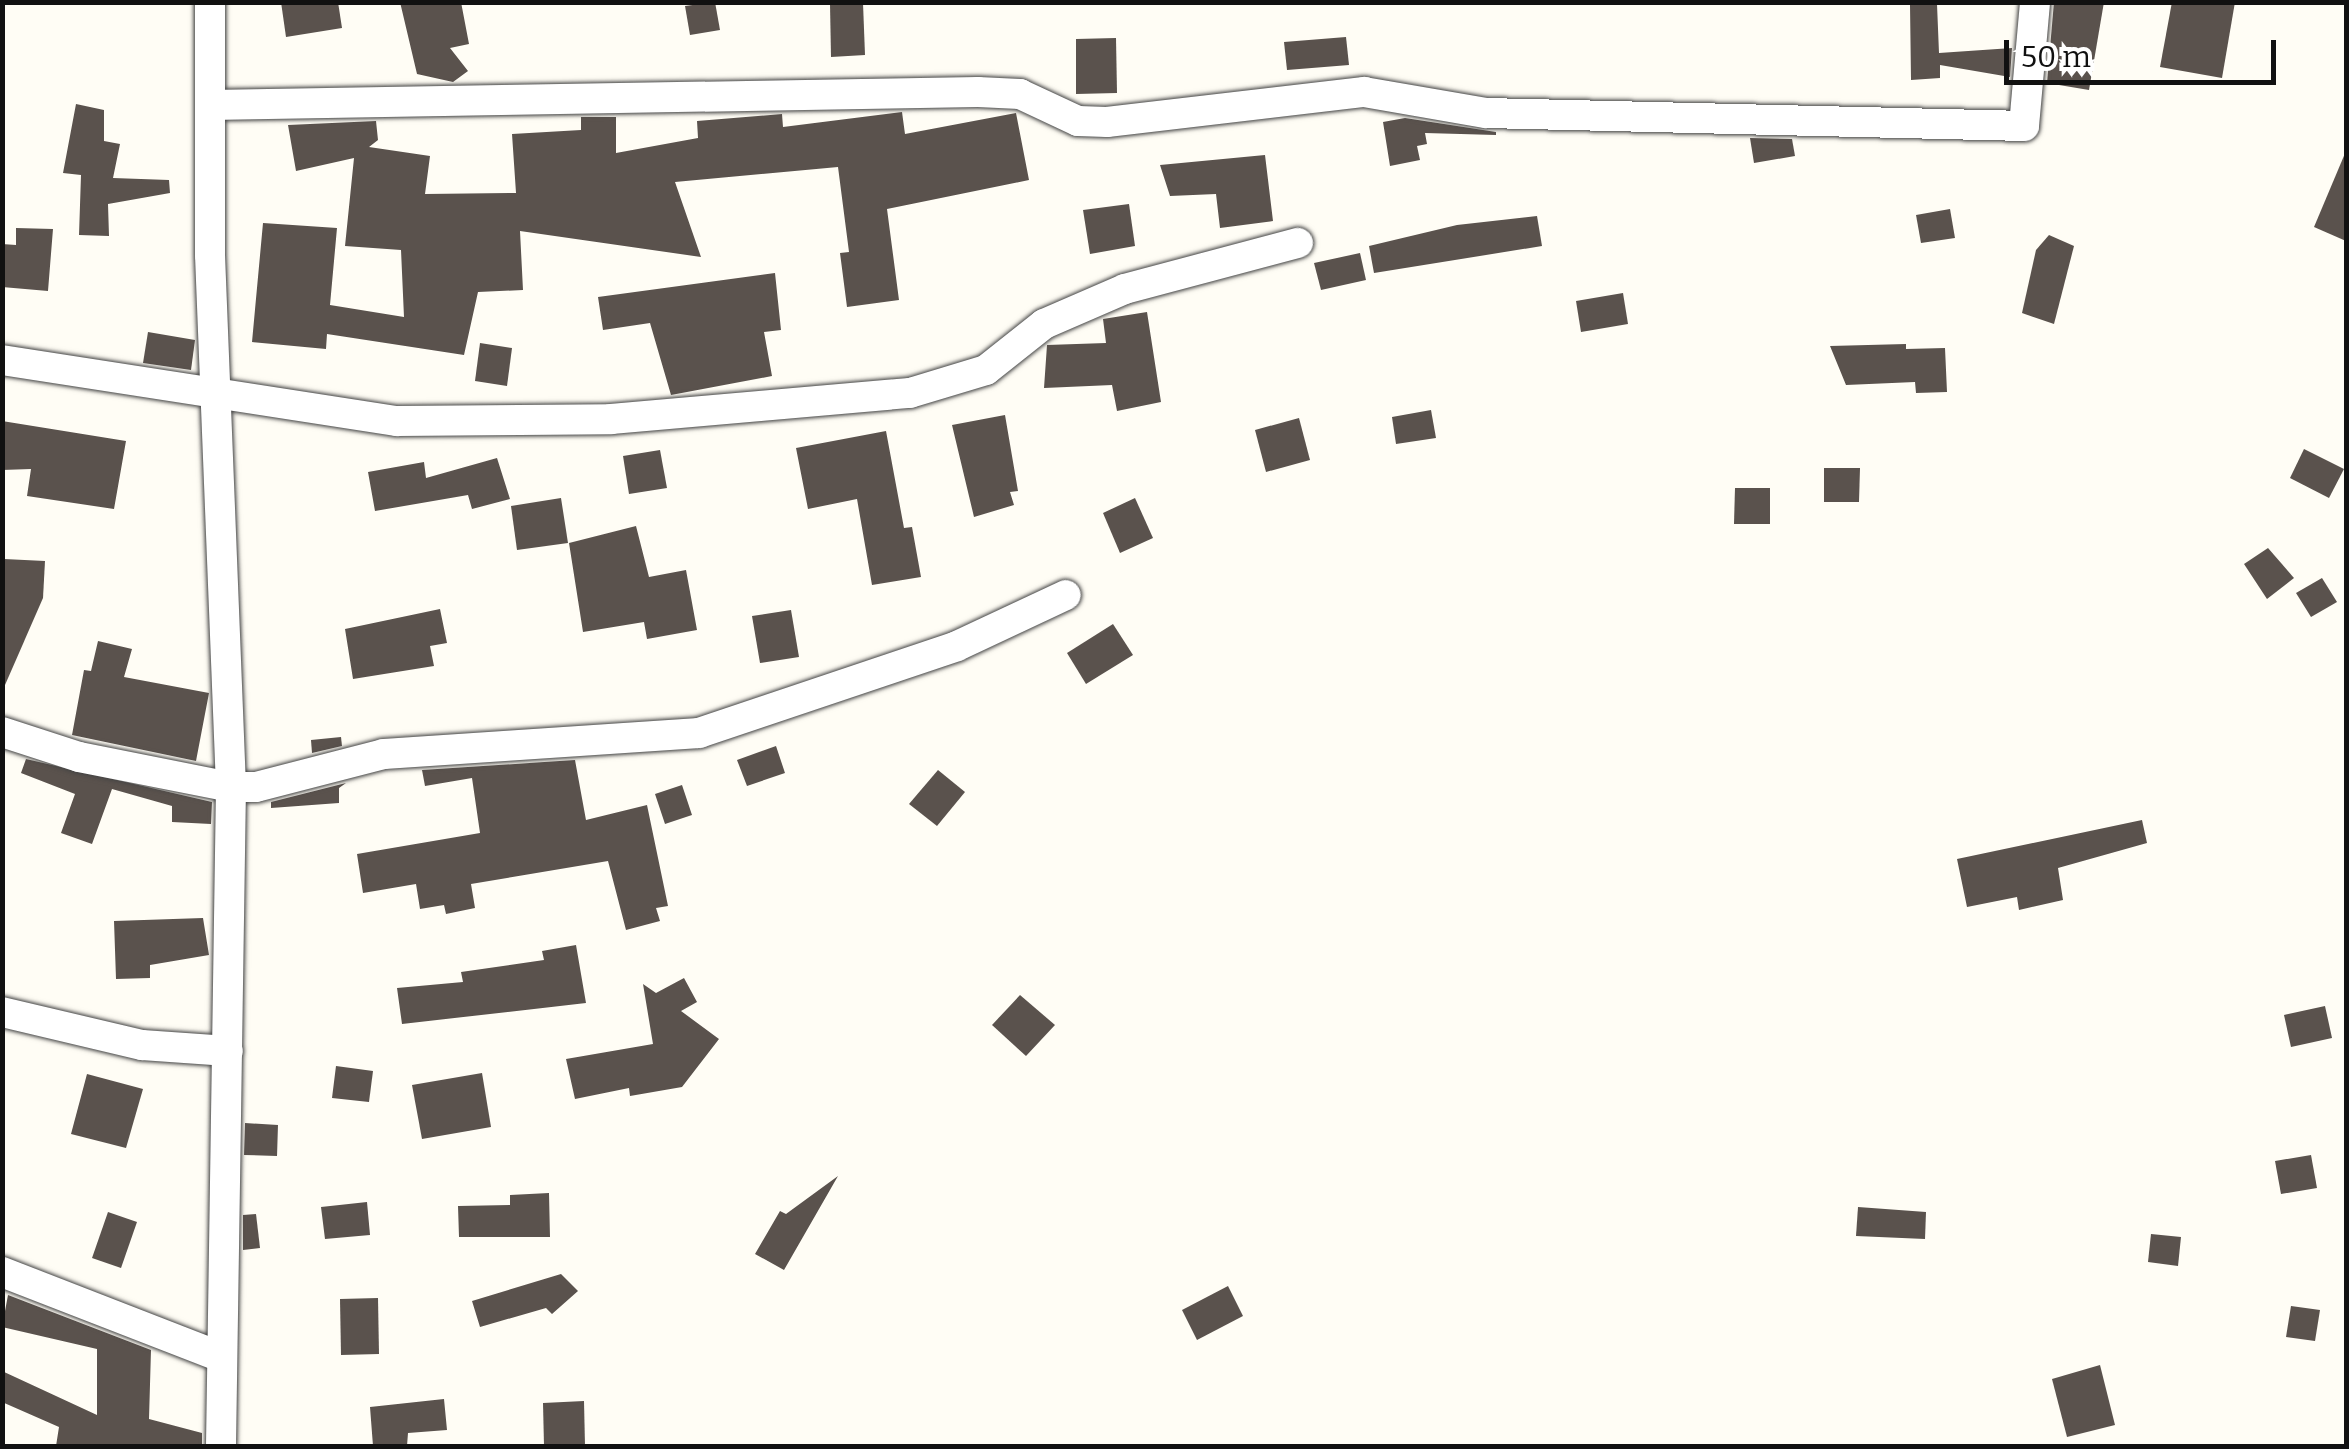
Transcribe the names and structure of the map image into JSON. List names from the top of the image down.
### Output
{
  "scale_bar": "50 m"
}
